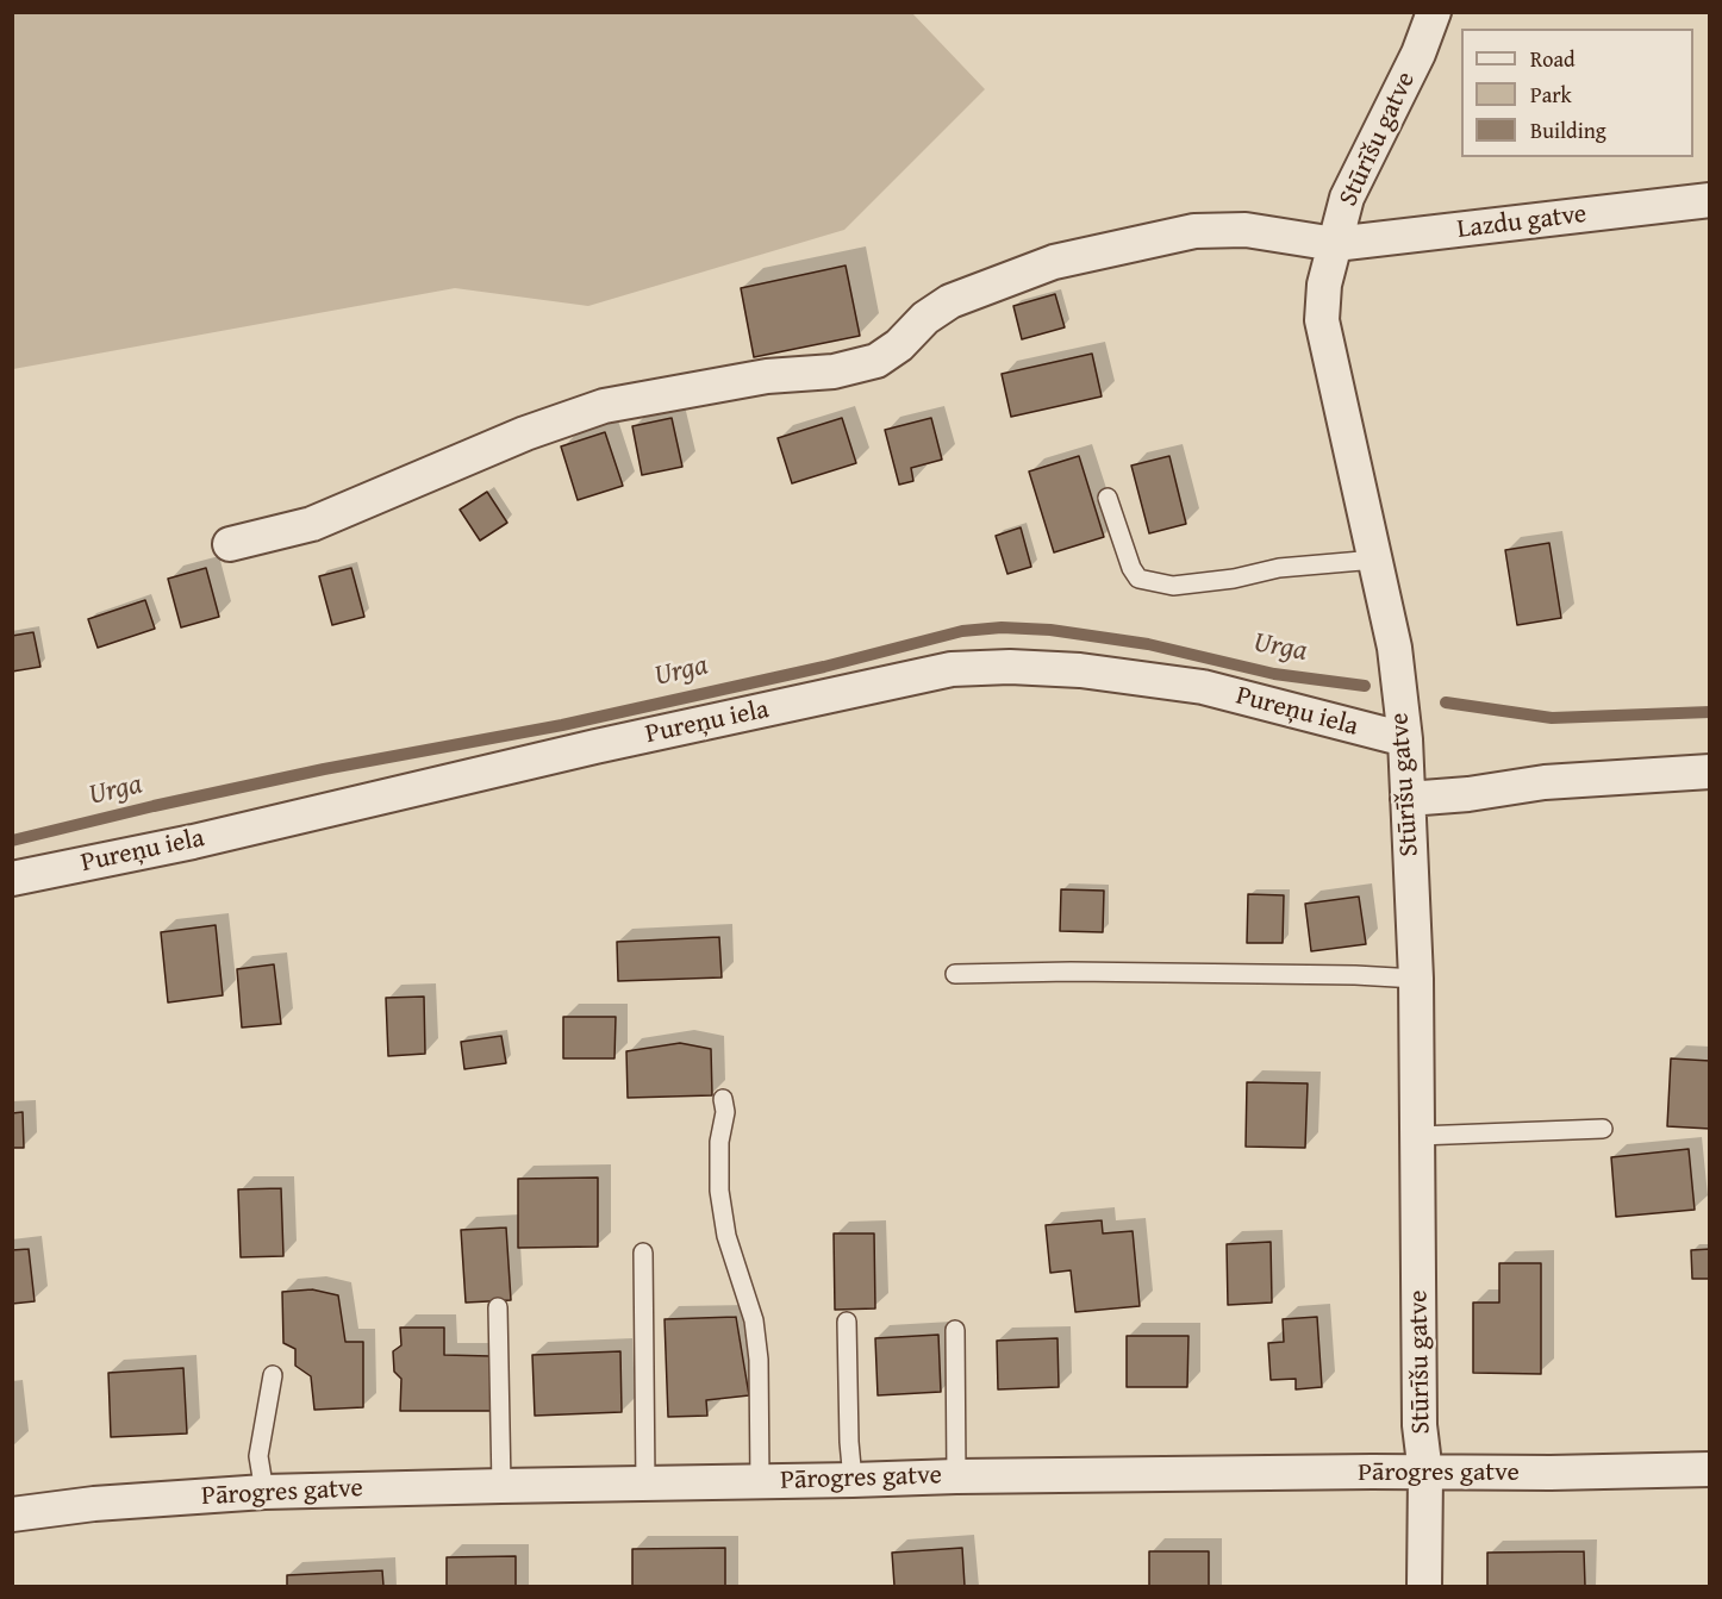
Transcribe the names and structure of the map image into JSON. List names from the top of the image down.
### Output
{
  "streets": {
    "street": [
      "Stūrīšu gatve",
      "Lazdu gatve",
      "Pureņu iela",
      "Pārogres gatve"
    ]
  },
  "crossings": [
    ["Stūrīšu gatve", "Lazdu gatve"],
    ["Stūrīšu gatve", "Pureņu iela"],
    ["Stūrīšu gatve", "Pārogres gatve"]
  ],
  "water": ["Urga"],
  "legend": ["Road", "Park", "Building"]
}
